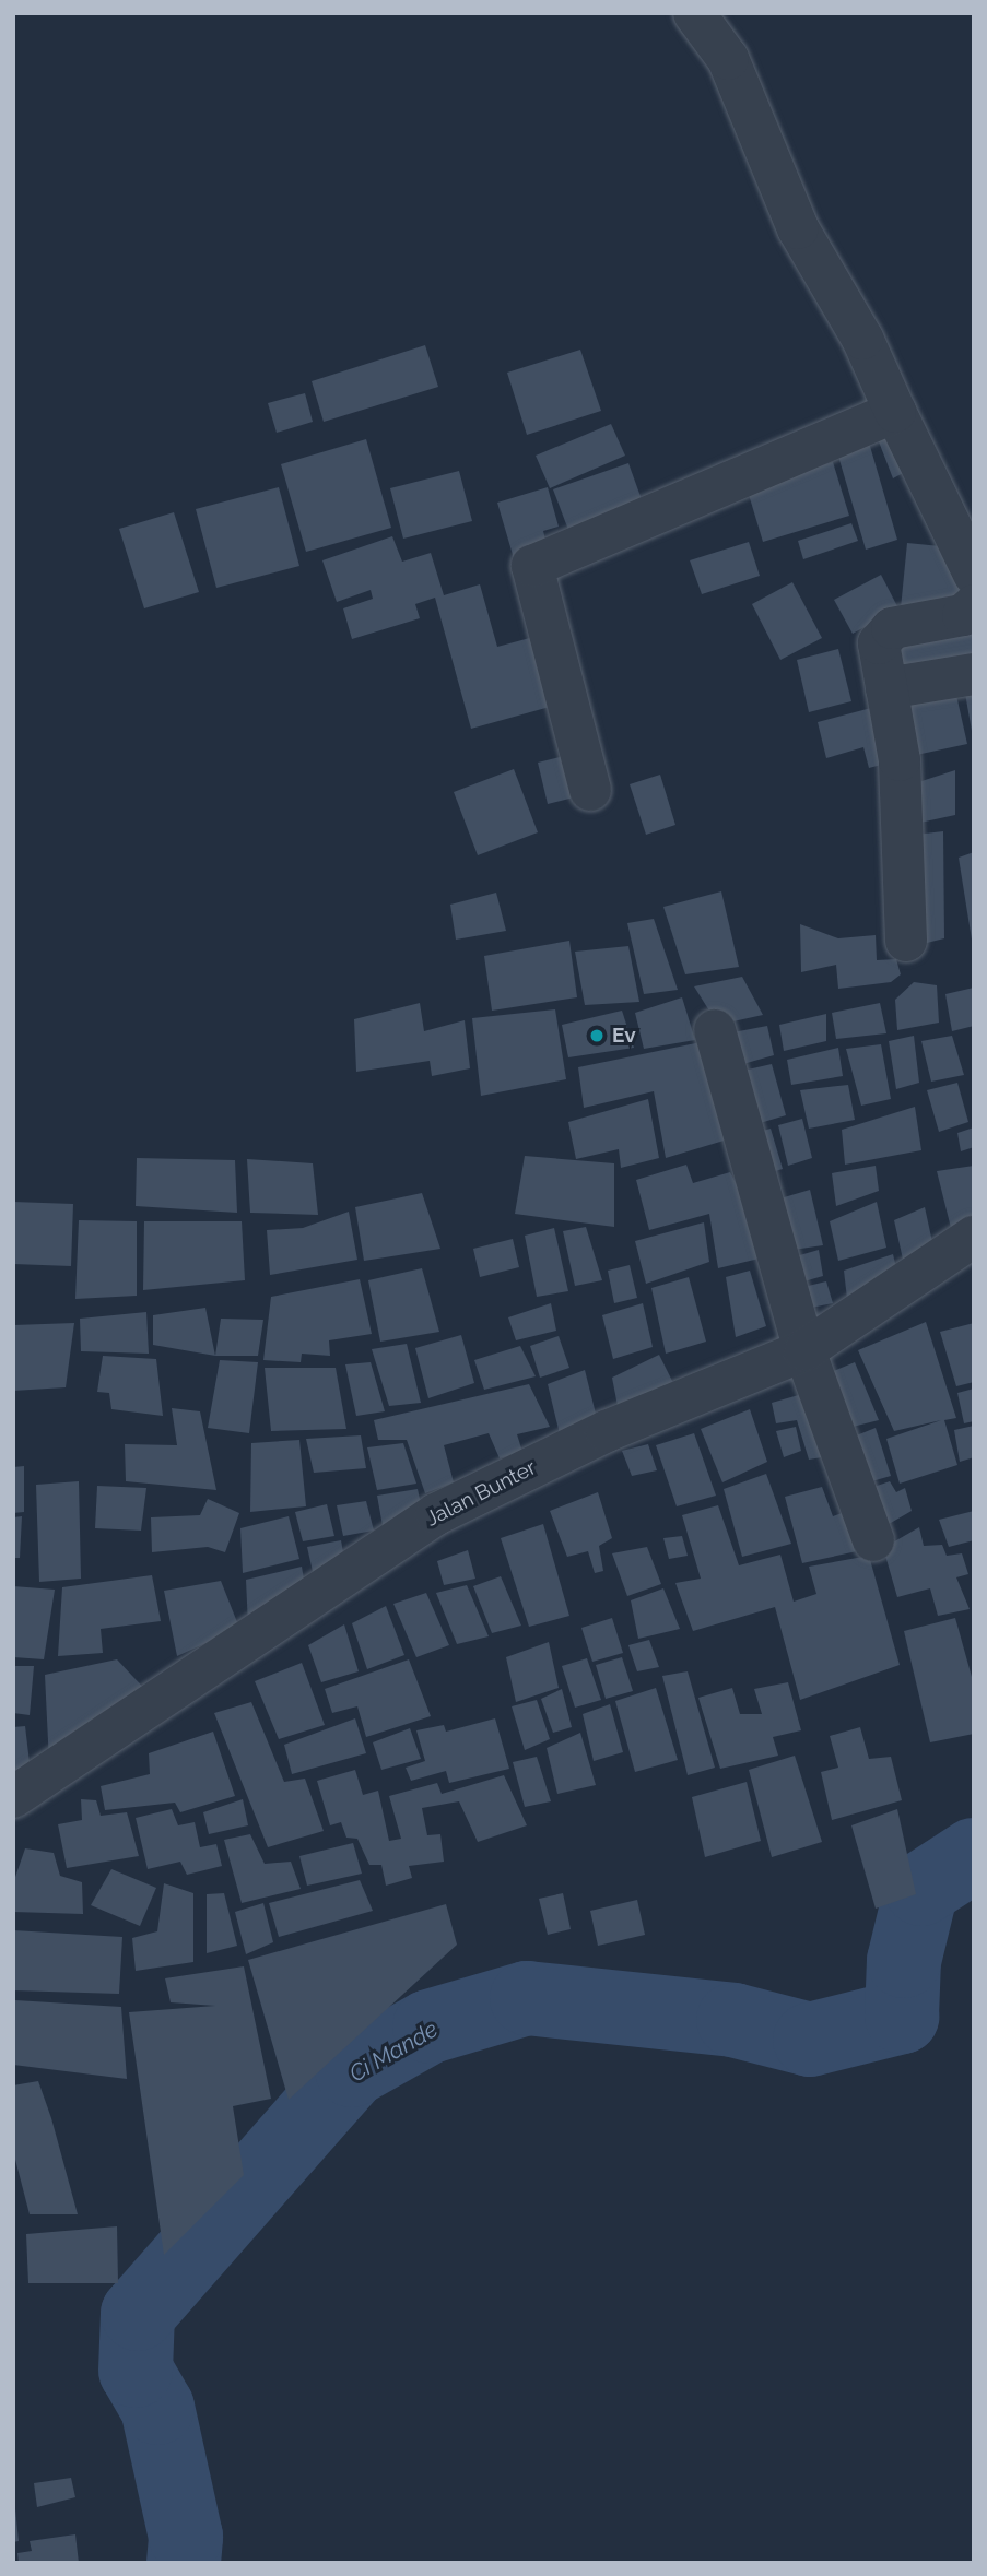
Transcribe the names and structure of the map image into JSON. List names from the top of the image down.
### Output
{
  "streets": {
    "street": ["Jalan Bunter"]
  },
  "water": ["Ci Mande"],
  "places": ["Ev"]
}
